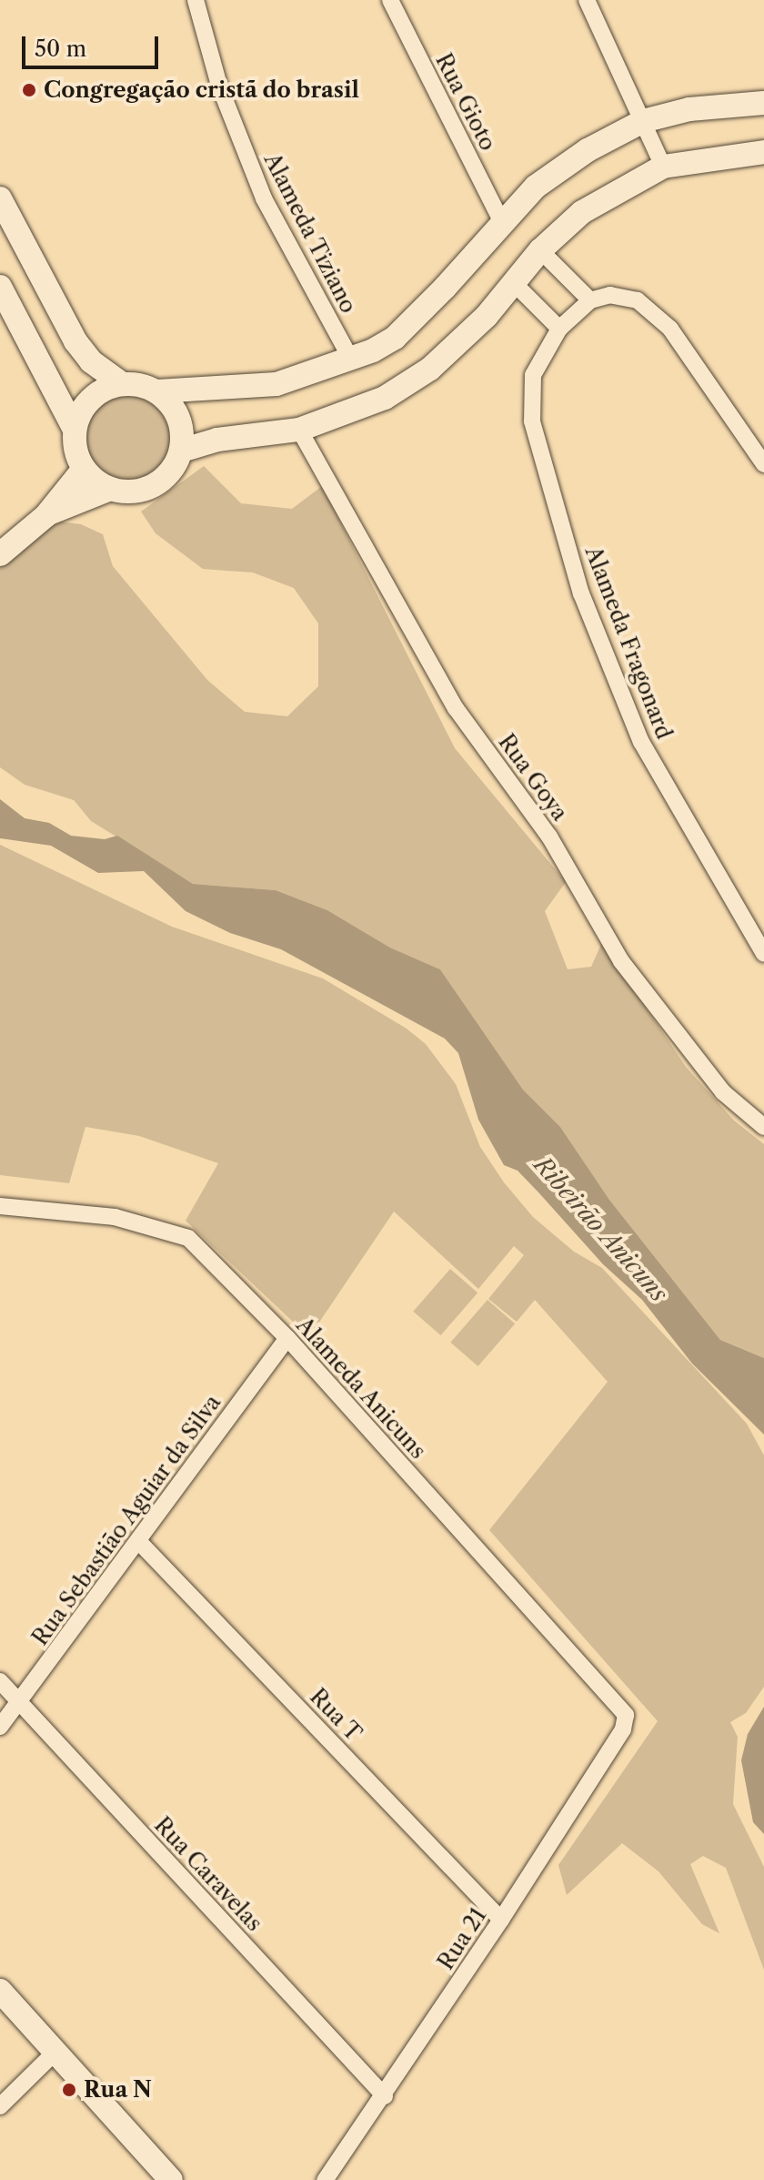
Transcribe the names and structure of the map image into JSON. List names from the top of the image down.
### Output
{
  "streets": {
    "street": [
      "Rua Gioto",
      "Alameda Tiziano",
      "Alameda Fragonard",
      "Rua Goya",
      "Alameda Anicuns",
      "Rua Sebastião Aguiar da Silva",
      "Rua T",
      "Rua Caravelas",
      "Rua 21"
    ]
  },
  "crossings": [
    ["Alameda Anicuns", "Rua Sebastião Aguiar da Silva"],
    ["Alameda Anicuns", "Rua 21"],
    ["Rua Sebastião Aguiar da Silva", "Rua T"],
    ["Rua Sebastião Aguiar da Silva", "Rua Caravelas"],
    ["Rua T", "Rua 21"],
    ["Rua Caravelas", "Rua 21"]
  ],
  "water": ["Ribeirão Anicuns"],
  "places": ["Congregação cristã do brasil", "Rua N"],
  "scale_bar": "50 m"
}
